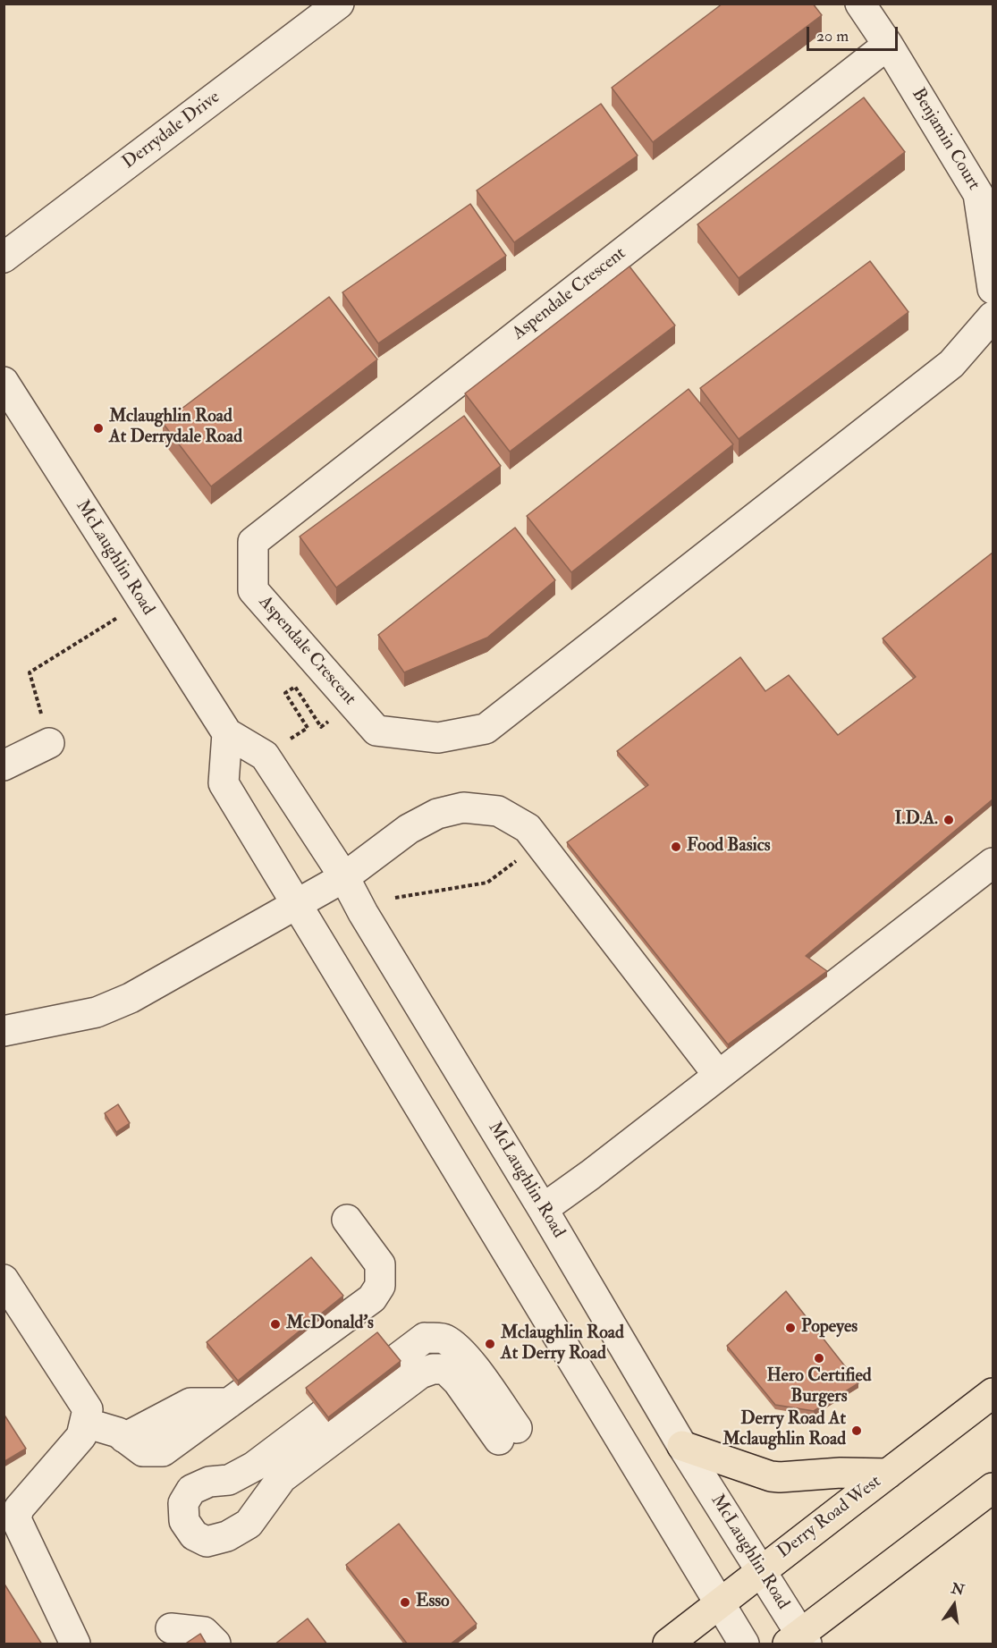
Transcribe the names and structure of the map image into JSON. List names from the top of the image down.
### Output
{
  "streets": {
    "main road": ["Derry Road West"],
    "street": [
      "Derrydale Drive",
      "Benjamin Court",
      "Aspendale Crescent",
      "McLaughlin Road"
    ]
  },
  "crossings": [
    ["Benjamin Court", "Aspendale Crescent"],
    ["McLaughlin Road", "Derry Road West"]
  ],
  "places": [
    "Mclaughlin Road At Derrydale Road",
    "I.D.A.",
    "Food Basics",
    "McDonald's",
    "Popeyes",
    "Mclaughlin Road At Derry Road",
    "Hero Certified Burgers",
    "Derry Road At Mclaughlin Road",
    "Esso"
  ],
  "scale_bar": "20 m",
  "north": "top"
}
